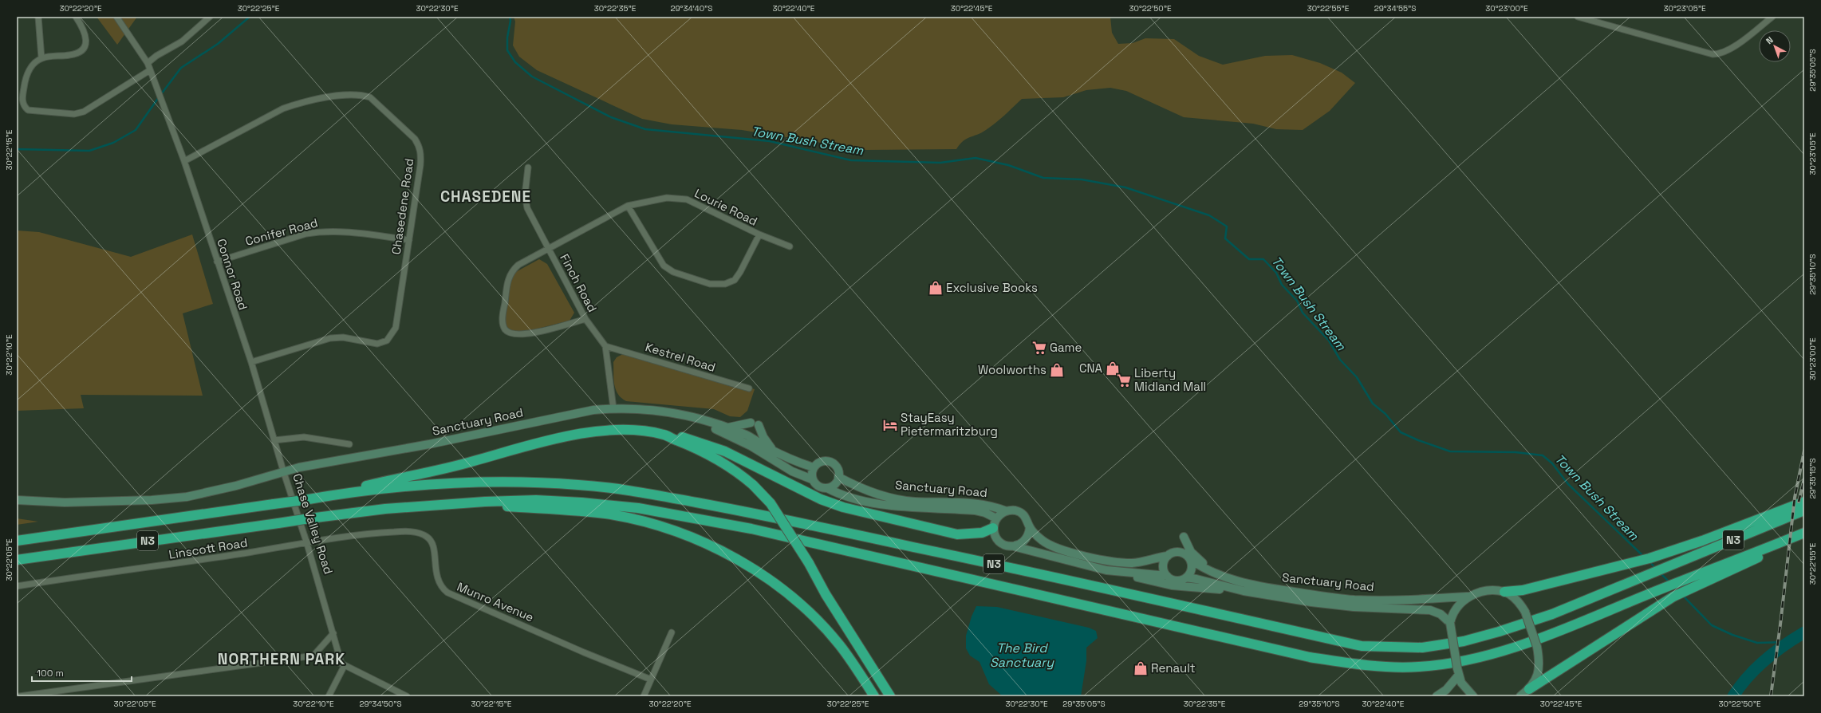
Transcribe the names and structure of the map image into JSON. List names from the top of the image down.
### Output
{
  "streets": {
    "highway": ["N3"],
    "street": [
      "Chasedene Road",
      "Lourie Road",
      "Conifer Road",
      "Connor Road",
      "Finch Road",
      "Kestrel Road",
      "Sanctuary Road",
      "Chase Valley Road",
      "Linscott Road",
      "Munro Avenue"
    ]
  },
  "crossings": [
    ["Chasedene Road", "Conifer Road"],
    ["Chasedene Road", "Connor Road"],
    ["Lourie Road", "Finch Road"],
    ["Conifer Road", "Connor Road"],
    ["Connor Road", "Sanctuary Road"],
    ["Connor Road", "Chase Valley Road"],
    ["Finch Road", "Kestrel Road"],
    ["Finch Road", "Sanctuary Road"],
    ["Sanctuary Road", "Chase Valley Road"],
    ["Chase Valley Road", "Linscott Road"],
    ["Chase Valley Road", "Munro Avenue"],
    ["Linscott Road", "Munro Avenue"]
  ],
  "districts": ["CHASEDENE", "NORTHERN PARK"],
  "water": ["Town Bush Stream", "The Bird Sanctuary"],
  "places": {
    "shop": [
      "Exclusive Books",
      "CNA",
      "Woolworths",
      "Renault"
    ],
    "supermarket": ["Game", "Liberty Midland Mall"],
    "hotel": ["StayEasy Pietermaritzburg"]
  },
  "scale_bar": "100 m",
  "north": "top left",
  "coordinates": [
    "30°22'20\"E",
    "30°22'25\"E",
    "30°22'30\"E",
    "30°22'35\"E",
    "29°34'40\"S",
    "30°22'40\"E",
    "30°22'45\"E",
    "30°22'50\"E",
    "30°22'55\"E",
    "29°34'55\"S",
    "30°23'00\"E",
    "30°23'05\"E",
    "29°35'05\"S",
    "30°22'15\"E",
    "29°35'10\"S",
    "30°22'10\"E",
    "29°35'15\"S",
    "30°22'05\"E",
    "29°34'50\"S"
  ]
}
